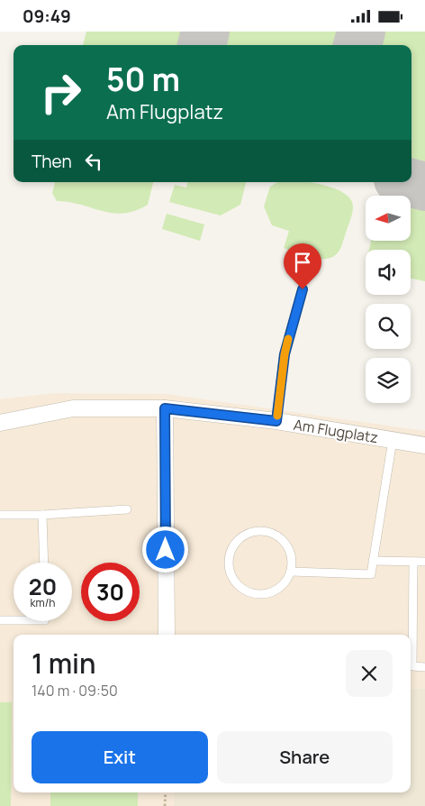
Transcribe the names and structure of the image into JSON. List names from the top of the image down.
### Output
{
  "streets": {
    "street": ["Am Flugplatz"]
  },
  "north": "left",
  "page": {
    "status": "09:49",
    "turn": ["50 m", "Am Flugplatz"],
    "then": "Then",
    "speed": "20 km/h",
    "limit": "30",
    "heading": ["1 min", "140 m · 09:50"],
    "buttons": ["Exit", "Share"]
  }
}
